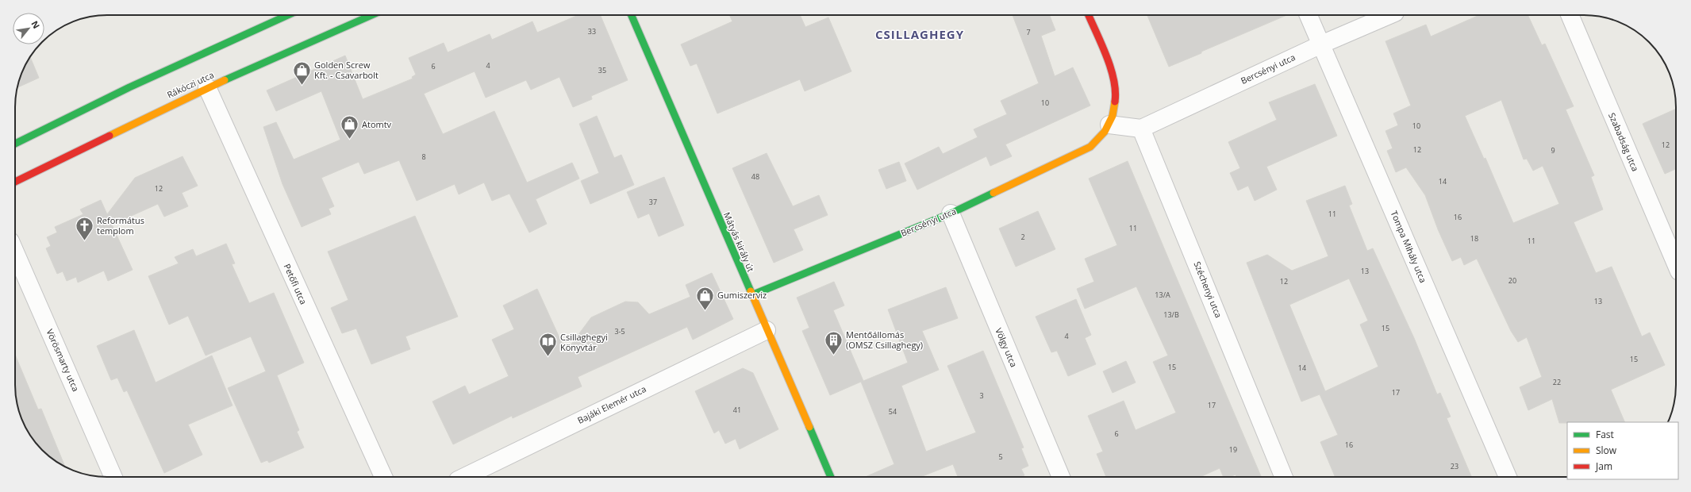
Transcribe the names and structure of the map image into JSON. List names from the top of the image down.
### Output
{
  "streets": {
    "street": [
      "Bercsényi utca",
      "Rákóczi utca",
      "Szabadság utca",
      "Mátyás király út",
      "Tompa Mihály utca",
      "Petőfi utca",
      "Széchenyi utca",
      "Völgy utca",
      "Vörösmarty utca",
      "Bajáki Elemér utca"
    ]
  },
  "crossings": [
    ["Bercsényi utca", "Mátyás király út"],
    ["Bercsényi utca", "Tompa Mihály utca"],
    ["Bercsényi utca", "Széchenyi utca"],
    ["Bercsényi utca", "Völgy utca"],
    ["Rákóczi utca", "Petőfi utca"],
    ["Mátyás király út", "Bajáki Elemér utca"]
  ],
  "districts": ["CSILLAGHEGY"],
  "places": {
    "shop": ["Golden Screw Kft. - Csavarbolt", "Atomtv", "Gumiszerviz"],
    "church": ["Református templom"],
    "building": ["Mentőállomás (OMSZ Csillaghegy)"],
    "library": ["Csillaghegyi Könyvtár"]
  },
  "house_numbers": [
    "33",
    "7",
    "4",
    "6",
    "35",
    "10",
    "10",
    "12",
    "12",
    "9",
    "8",
    "48",
    "14",
    "12",
    "37",
    "11",
    "16",
    "11",
    "2",
    "18",
    "11",
    "13",
    "20",
    "12",
    "13/A",
    "13",
    "13/B",
    "15",
    "3-5",
    "4",
    "15",
    "15",
    "14",
    "22",
    "17",
    "3",
    "17",
    "41",
    "54",
    "6",
    "16",
    "19",
    "5",
    "23"
  ],
  "legend": ["Fast", "Slow", "Jam"],
  "north": "top right"
}
